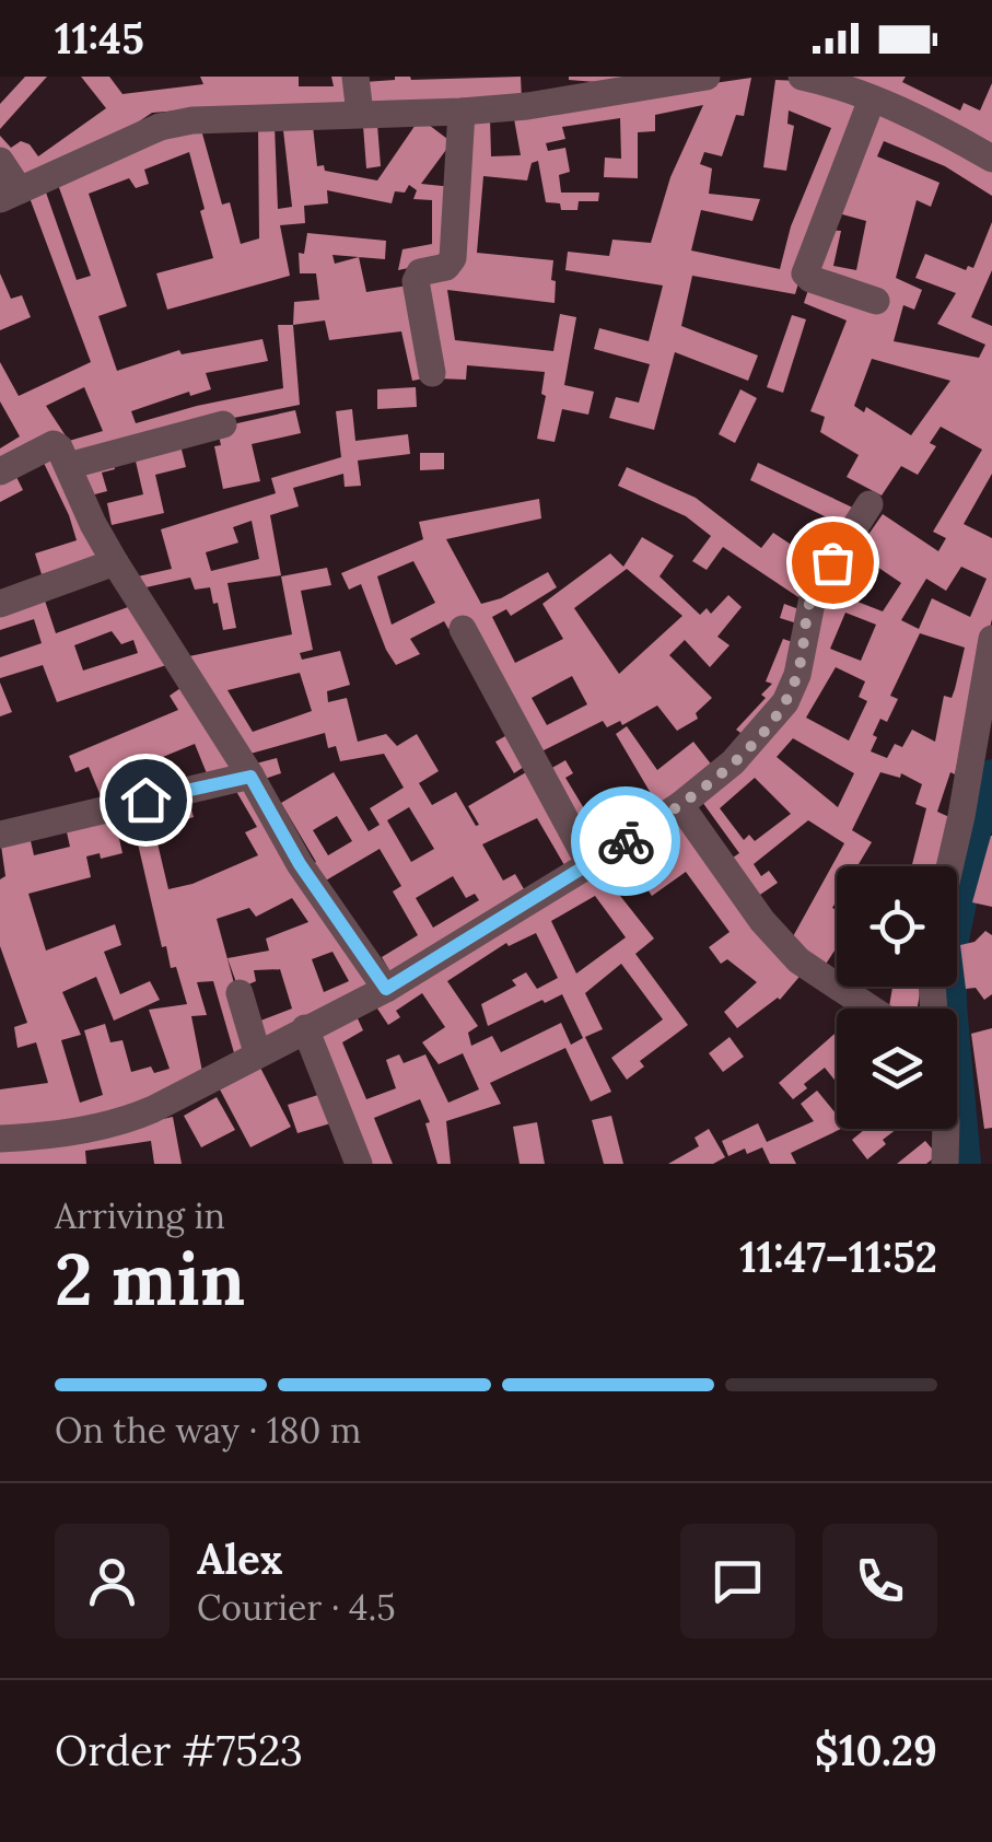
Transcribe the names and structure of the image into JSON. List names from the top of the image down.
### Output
{
  "page": {
    "status": "11:45",
    "heading": ["2 min", "Arriving in", "11:47–11:52"],
    "panel": [
      "Alex",
      "Courier · 4.5",
      "Order #7523",
      "$10.29"
    ],
    "bar": "On the way · 180 m"
  }
}
